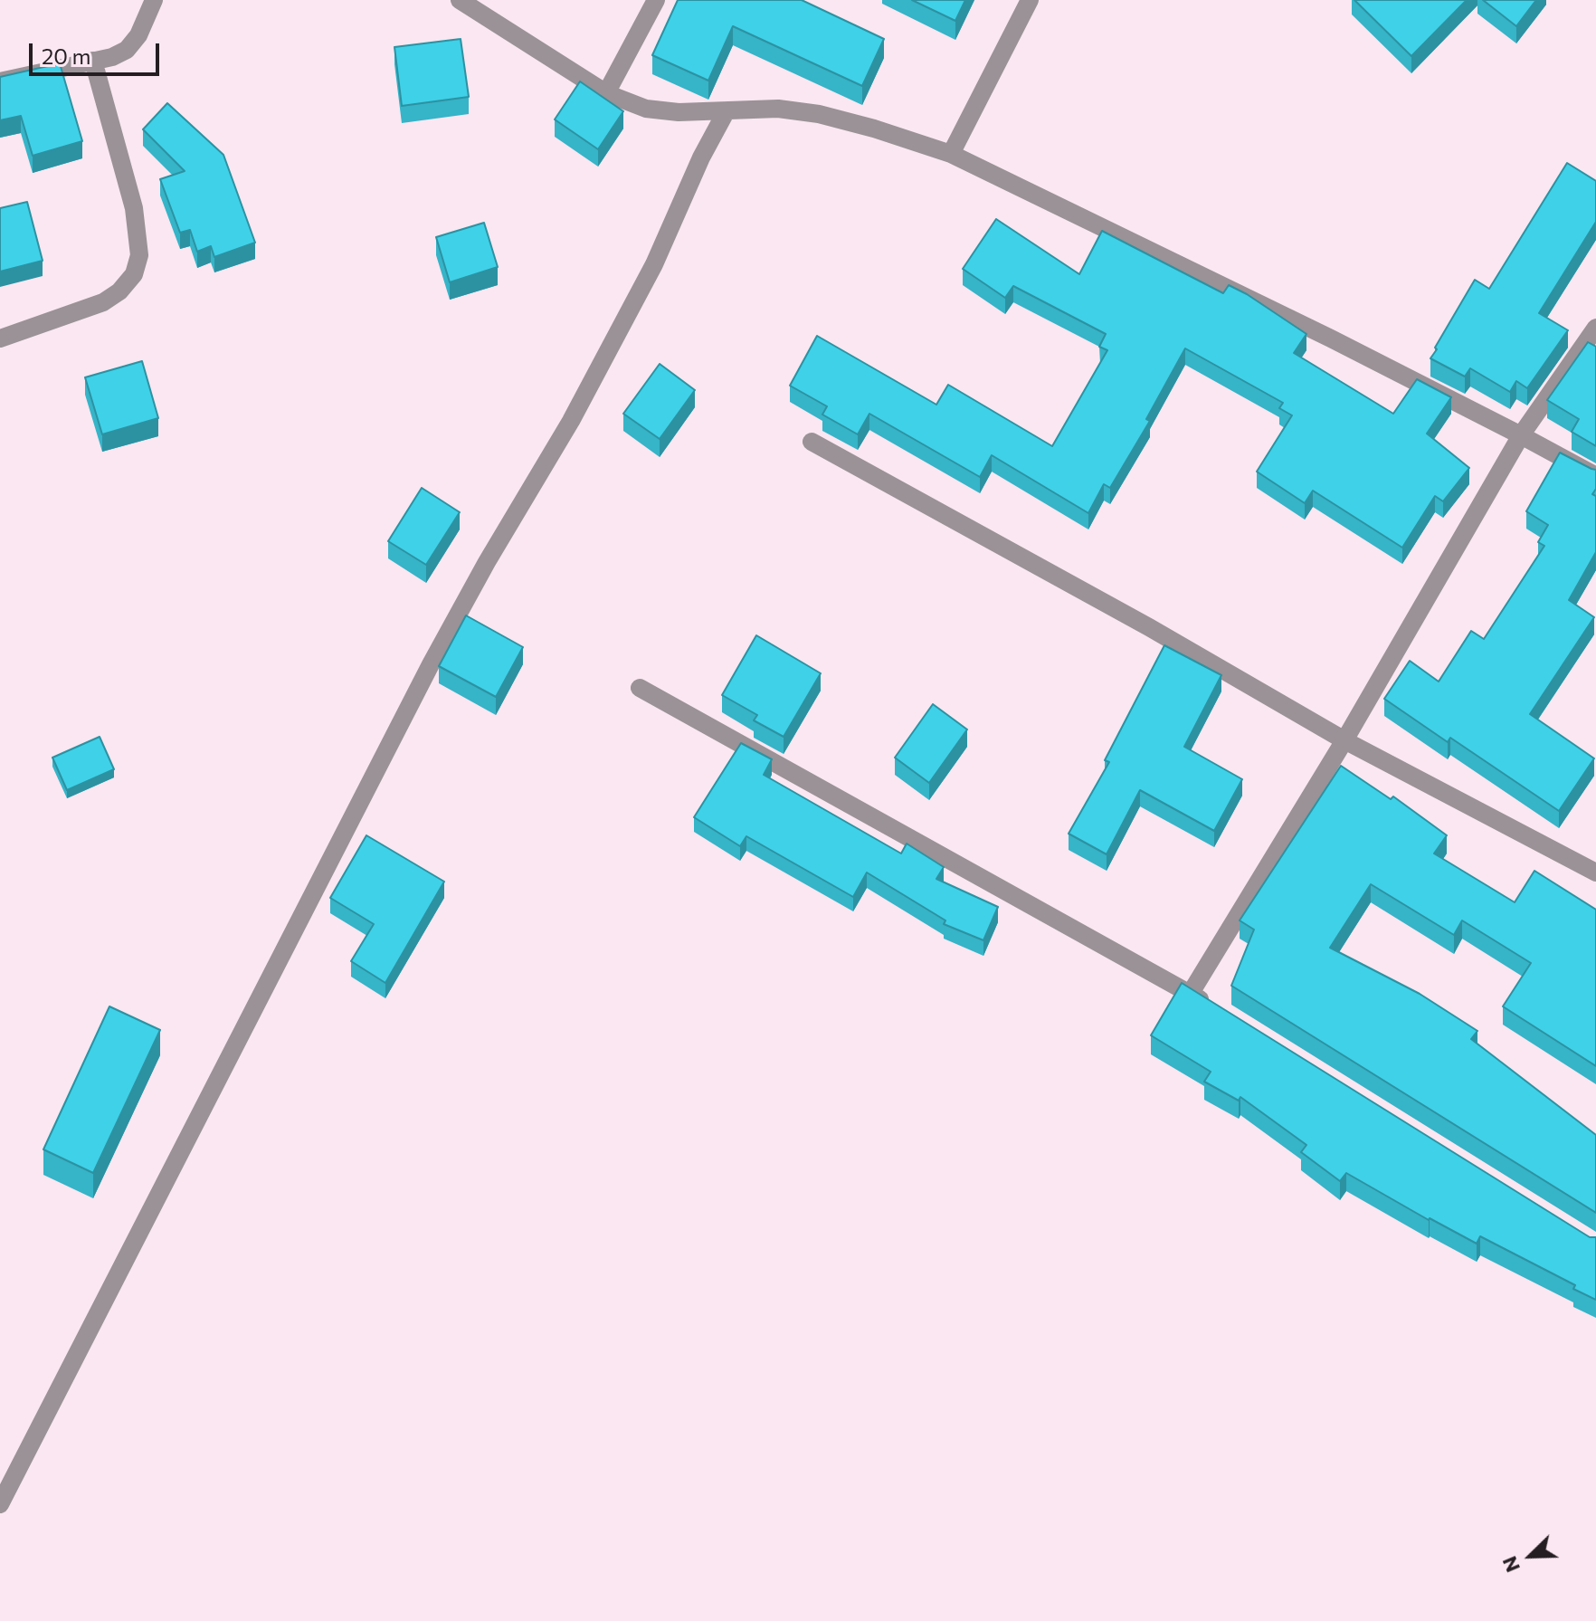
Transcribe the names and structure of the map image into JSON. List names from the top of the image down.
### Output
{
  "scale_bar": "20 m",
  "north": "bottom left"
}
